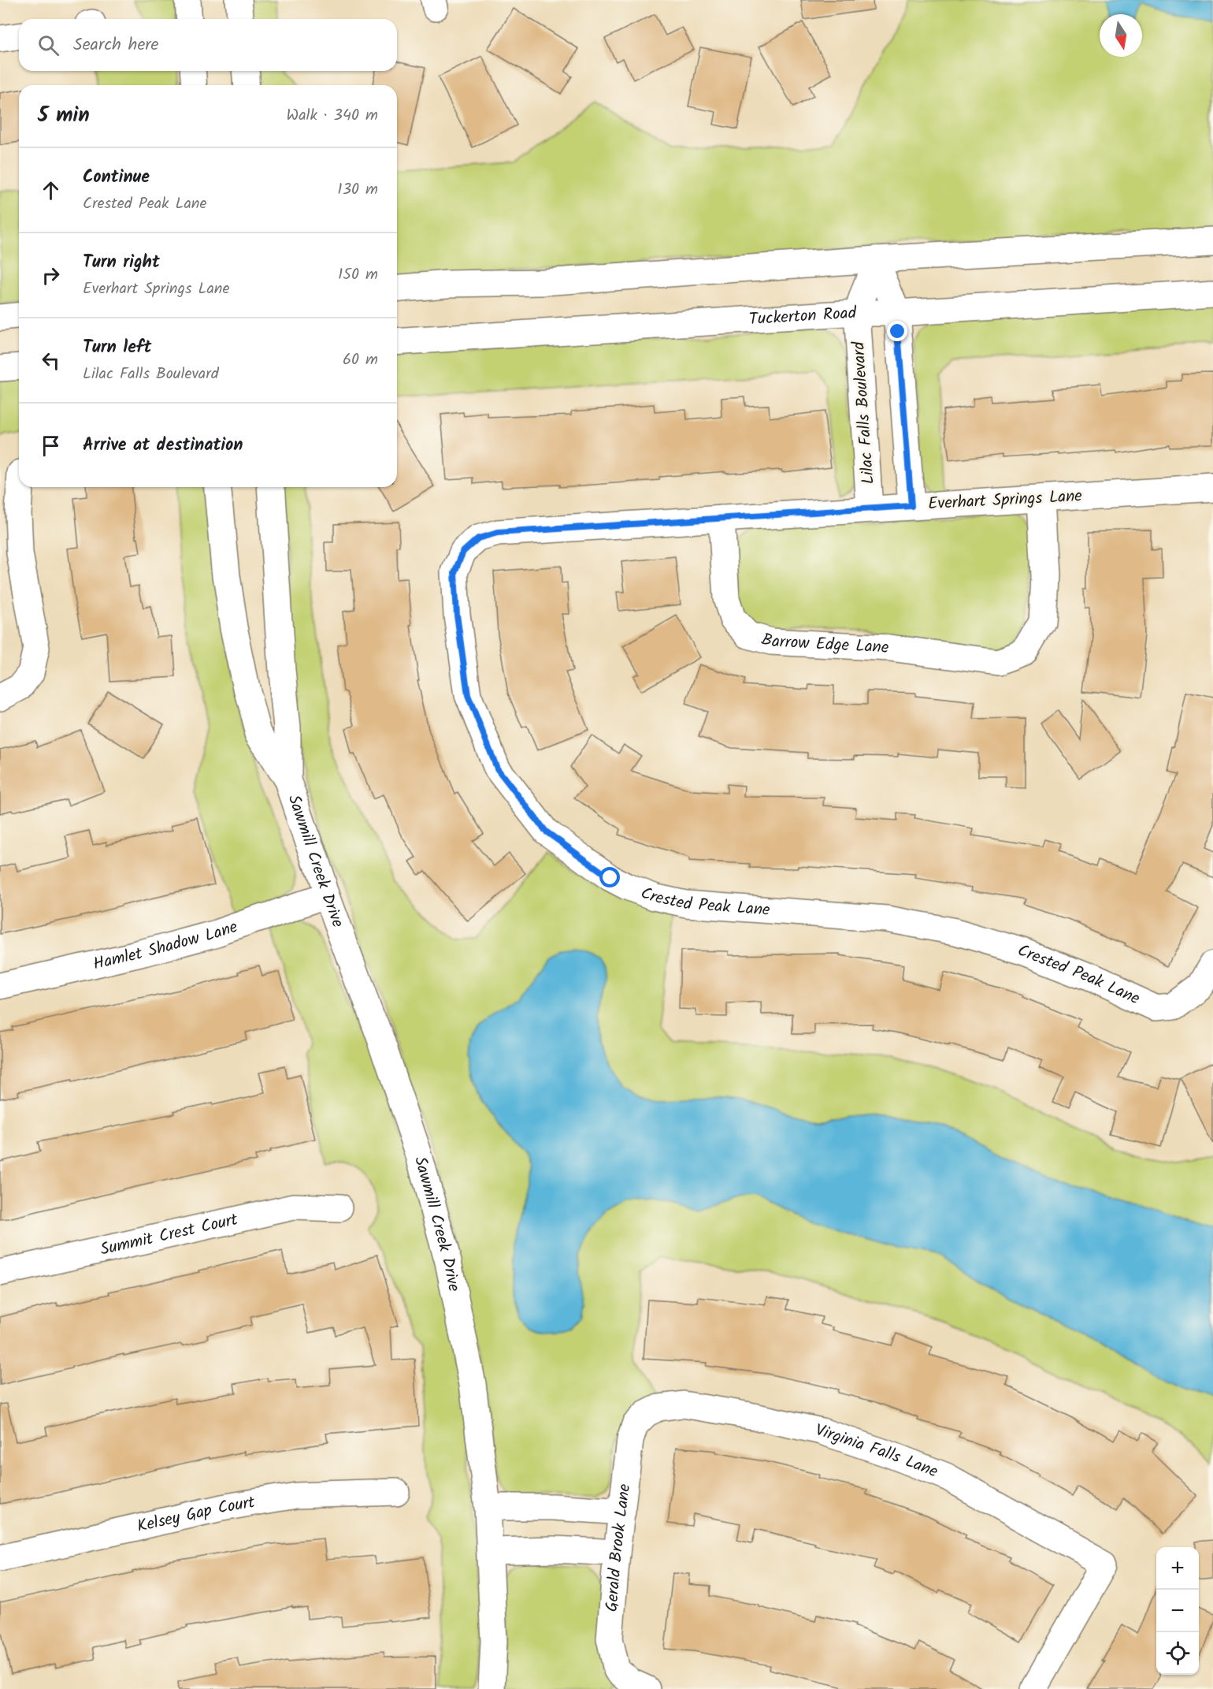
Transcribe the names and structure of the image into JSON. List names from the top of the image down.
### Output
{
  "streets": {
    "street": [
      "Tuckerton Road",
      "Lilac Falls Boulevard",
      "Everhart Springs Lane",
      "Barrow Edge Lane",
      "Sawmill Creek Drive",
      "Crested Peak Lane",
      "Hamlet Shadow Lane",
      "Summit Crest Court",
      "Virginia Falls Lane",
      "Kelsey Gap Court",
      "Gerald Brook Lane"
    ]
  },
  "crossings": [
    ["Tuckerton Road", "Lilac Falls Boulevard"],
    ["Lilac Falls Boulevard", "Everhart Springs Lane"],
    ["Everhart Springs Lane", "Barrow Edge Lane"],
    ["Everhart Springs Lane", "Crested Peak Lane"],
    ["Sawmill Creek Drive", "Hamlet Shadow Lane"],
    ["Virginia Falls Lane", "Gerald Brook Lane"]
  ],
  "north": "bottom",
  "page": {
    "search": "Search here",
    "heading": ["5 min", "Walk · 340 m"],
    "list": [
      ["Continue", "Crested Peak Lane", "130 m"],
      ["Turn right", "Everhart Springs Lane", "150 m"],
      ["Turn left", "Lilac Falls Boulevard", "60 m"],
      "Arrive at destination"
    ],
    "map_buttons": ["+", "−"]
  }
}
